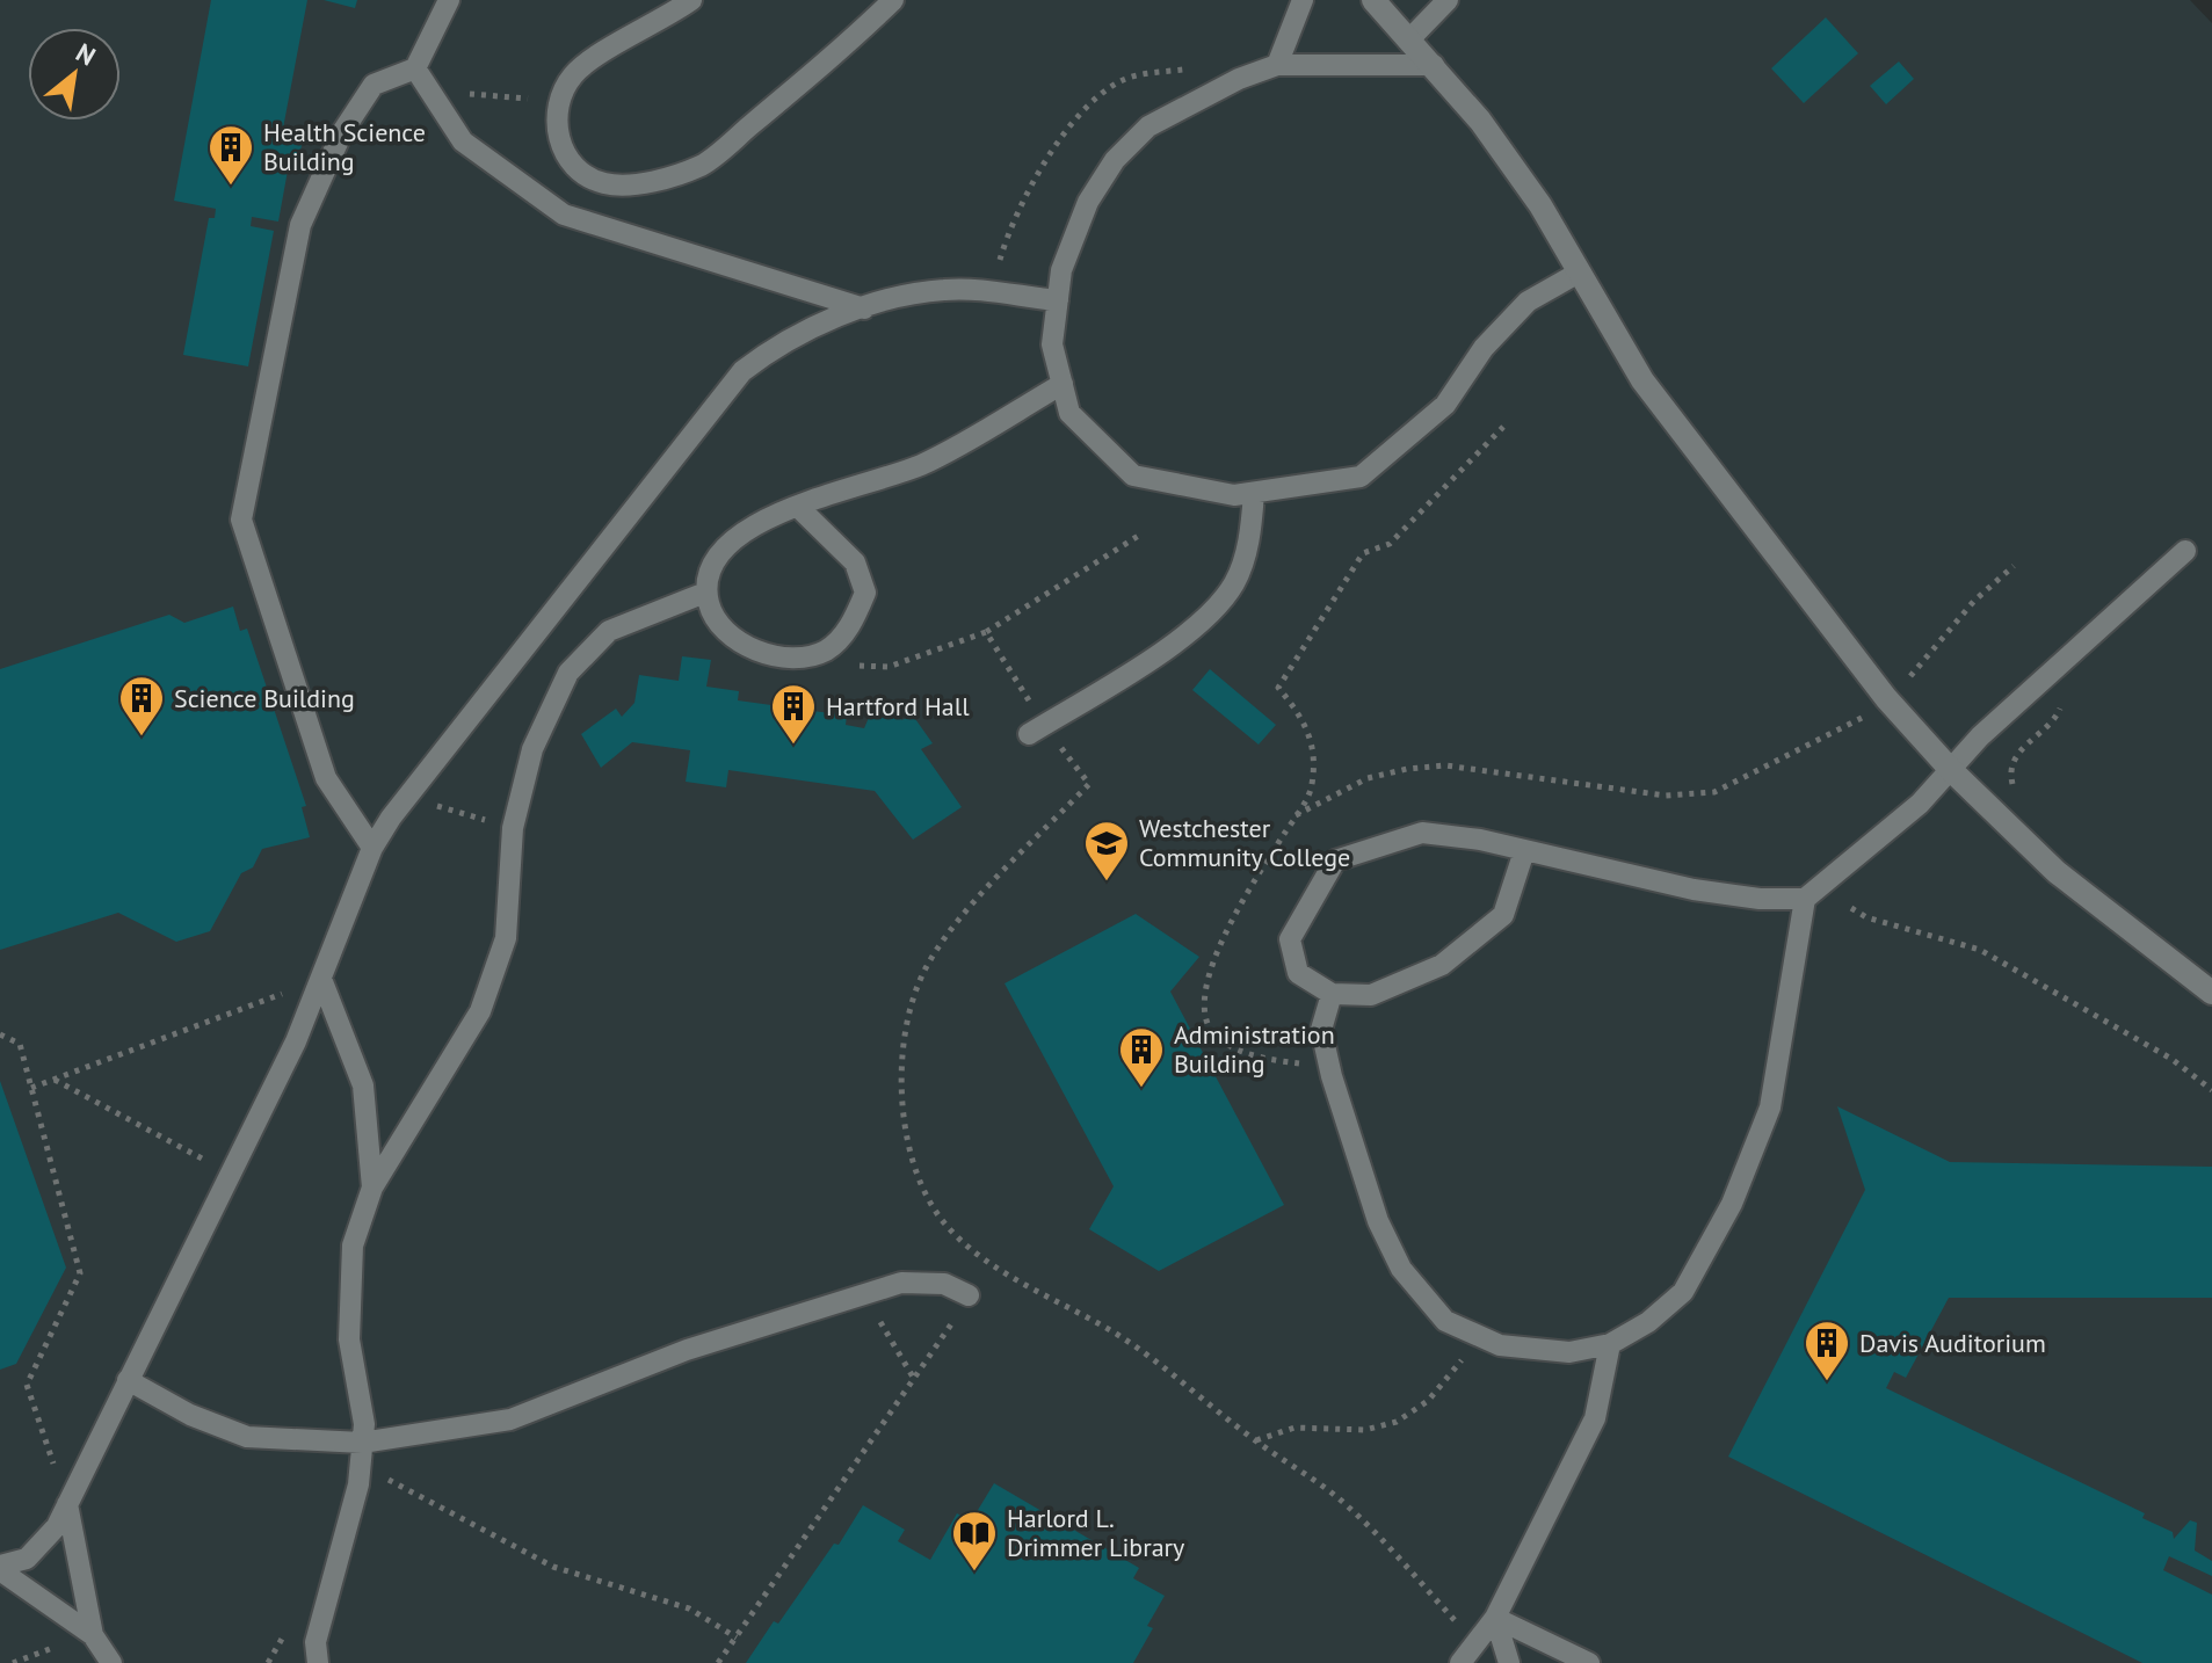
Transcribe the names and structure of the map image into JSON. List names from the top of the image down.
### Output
{
  "places": {
    "building": [
      "Health Science Building",
      "Science Building",
      "Hartford Hall",
      "Administration Building",
      "Davis Auditorium"
    ],
    "school or university": ["Westchester Community College"],
    "library": ["Harlord L. Drimmer Library"]
  },
  "north": "top right"
}
